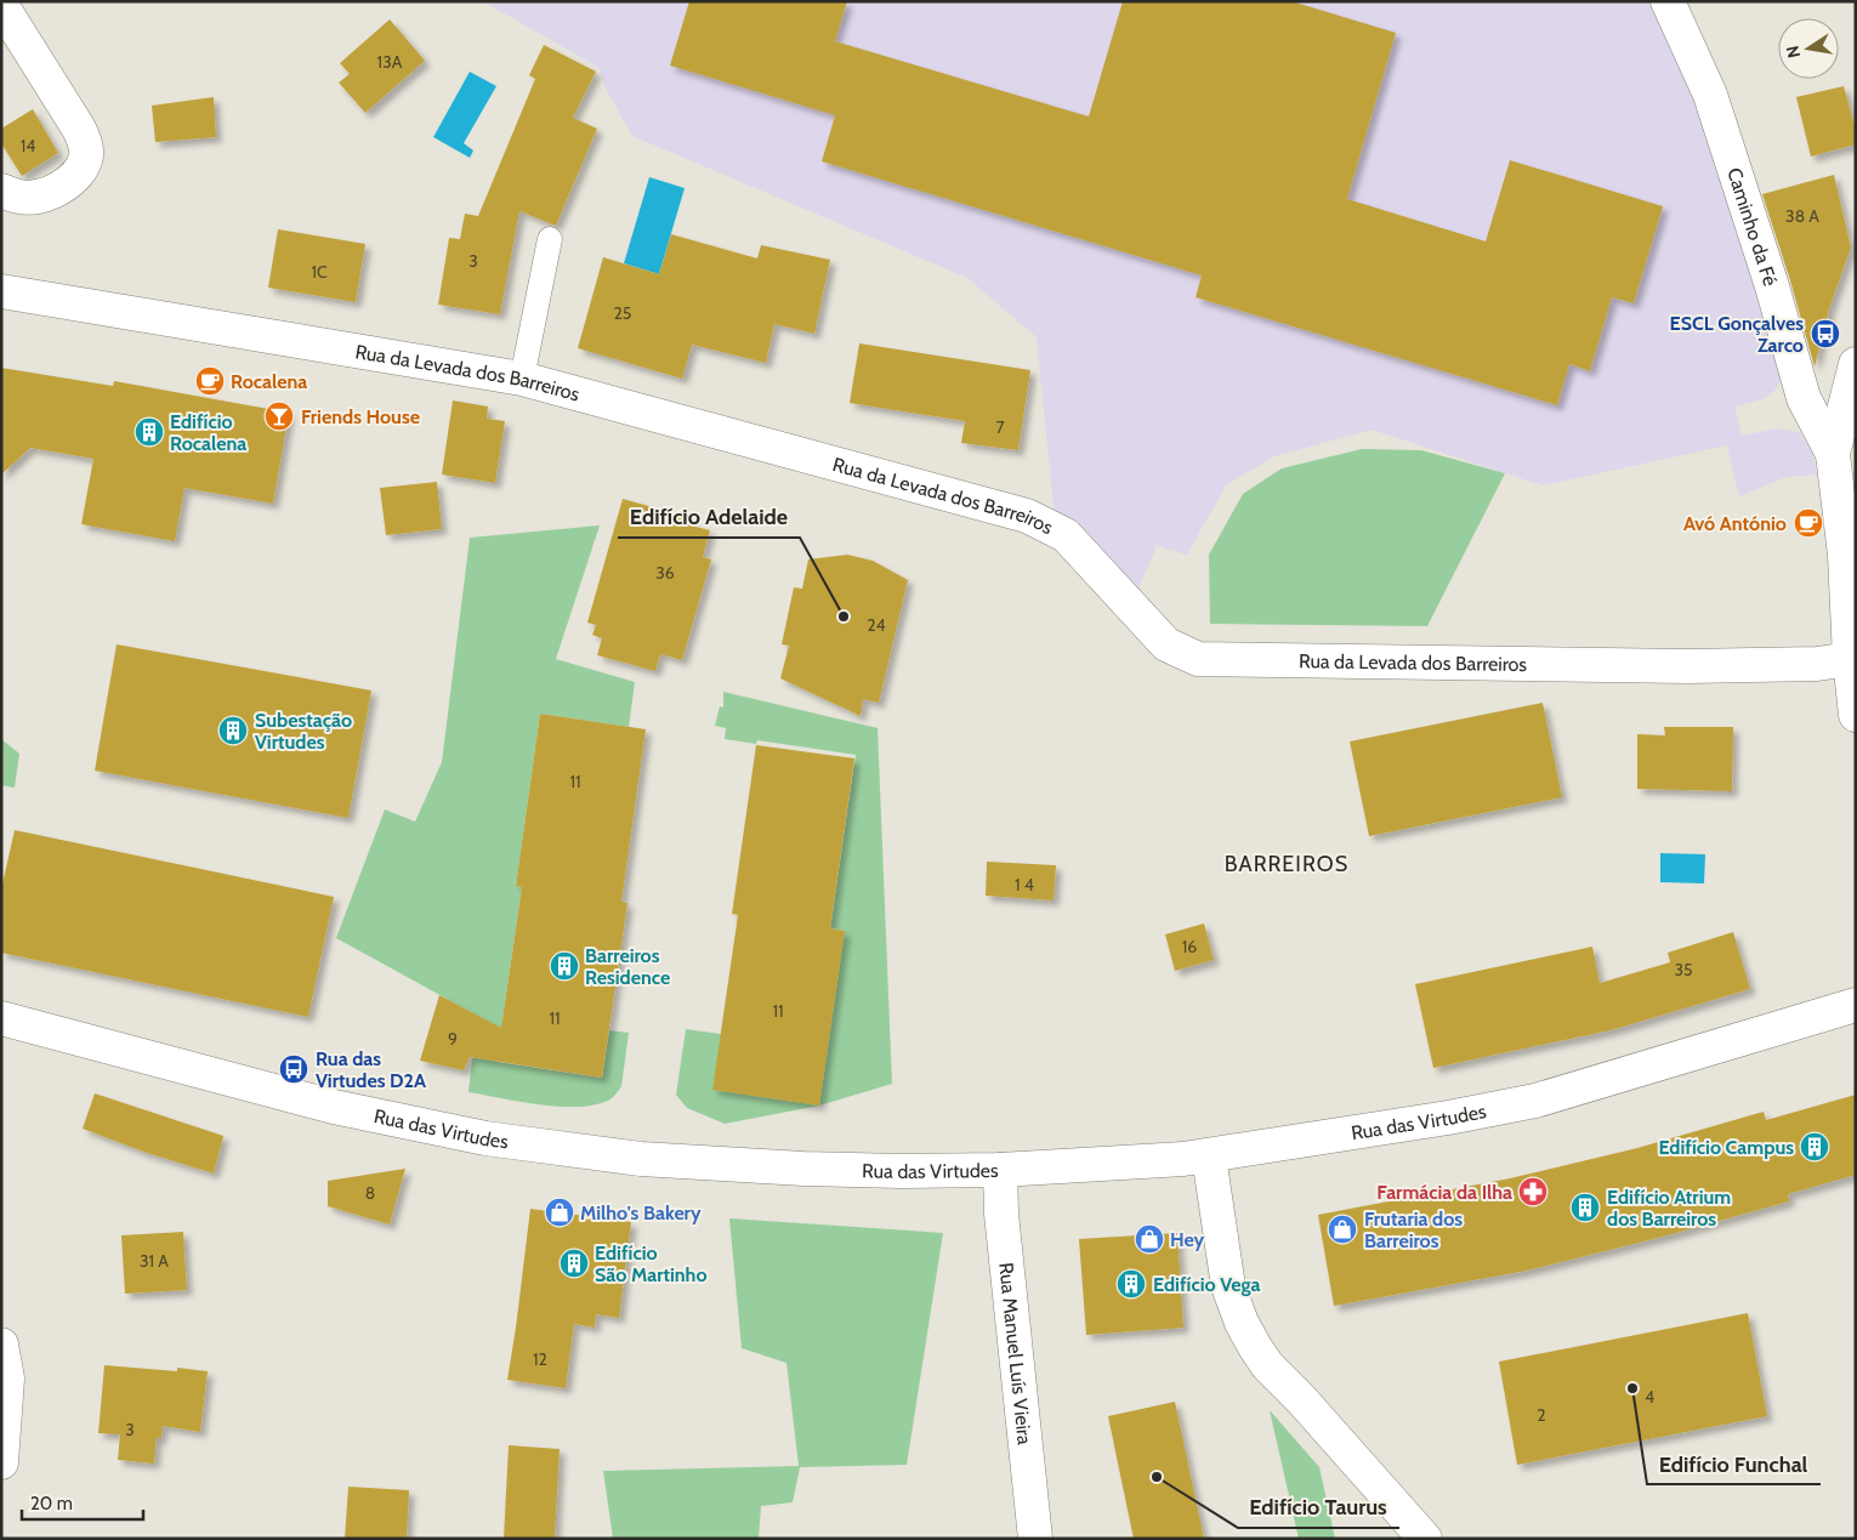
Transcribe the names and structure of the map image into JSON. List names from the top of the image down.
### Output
{
  "streets": {
    "street": [
      "Caminho da Fé",
      "Rua da Levada dos Barreiros",
      "Rua das Virtudes",
      "Rua Manuel Luís Vieira"
    ]
  },
  "crossings": [
    ["Rua das Virtudes", "Rua Manuel Luís Vieira"]
  ],
  "districts": ["BARREIROS"],
  "places": {
    "bus stop": ["ESCL Gonçalves Zarco", "Rua das Virtudes D2A"],
    "cafe": ["Rocalena", "Avó António"],
    "bar": ["Friends House"],
    "building": [
      "Edifício Rocalena",
      "Subestação Virtudes",
      "Barreiros Residence",
      "Edifício Campus",
      "Edifício Atrium dos Barreiros",
      "Edifício São Martinho",
      "Edifício Vega"
    ],
    "other": ["Edifício Adelaide", "Edifício Funchal", "Edifício Taurus"],
    "pharmacy": ["Farmácia da Ilha"],
    "shop": ["Milho's Bakery", "Frutaria dos Barreiros", "Hey"]
  },
  "house_numbers": [
    "13A",
    "14",
    "38 A",
    "3",
    "1C",
    "25",
    "7",
    "36",
    "24",
    "11",
    "1 4",
    "16",
    "35",
    "11",
    "11",
    "9",
    "8",
    "31 A",
    "12",
    "4",
    "2",
    "3"
  ],
  "scale_bar": "20 m",
  "north": "left"
}
